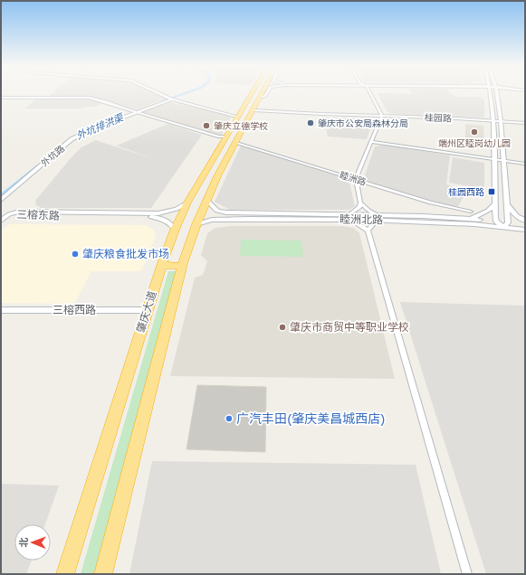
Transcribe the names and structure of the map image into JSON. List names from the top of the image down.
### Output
{
  "streets": {
    "highway": ["肇庆大道"],
    "street": [
      "桂园路",
      "外坑路",
      "睦洲路",
      "三榕东路",
      "睦洲北路",
      "三榕西路"
    ]
  },
  "crossings": [
    ["桂园路", "肇庆大道"],
    ["外坑路", "睦洲路"],
    ["睦洲路", "肇庆大道"],
    ["三榕东路", "肇庆大道"],
    ["三榕西路", "肇庆大道"]
  ],
  "water": ["外坑排洪渠"],
  "places": {
    "other": [
      "肇庆市公安局森林分局",
      "肇庆立德学校",
      "端州区睦岗幼儿园",
      "肇庆粮食批发市场",
      "肇庆市商贸中等职业学校",
      "广汽丰田(肇庆美昌城西店)"
    ],
    "transit": ["桂园西路"]
  },
  "north": "left"
}
